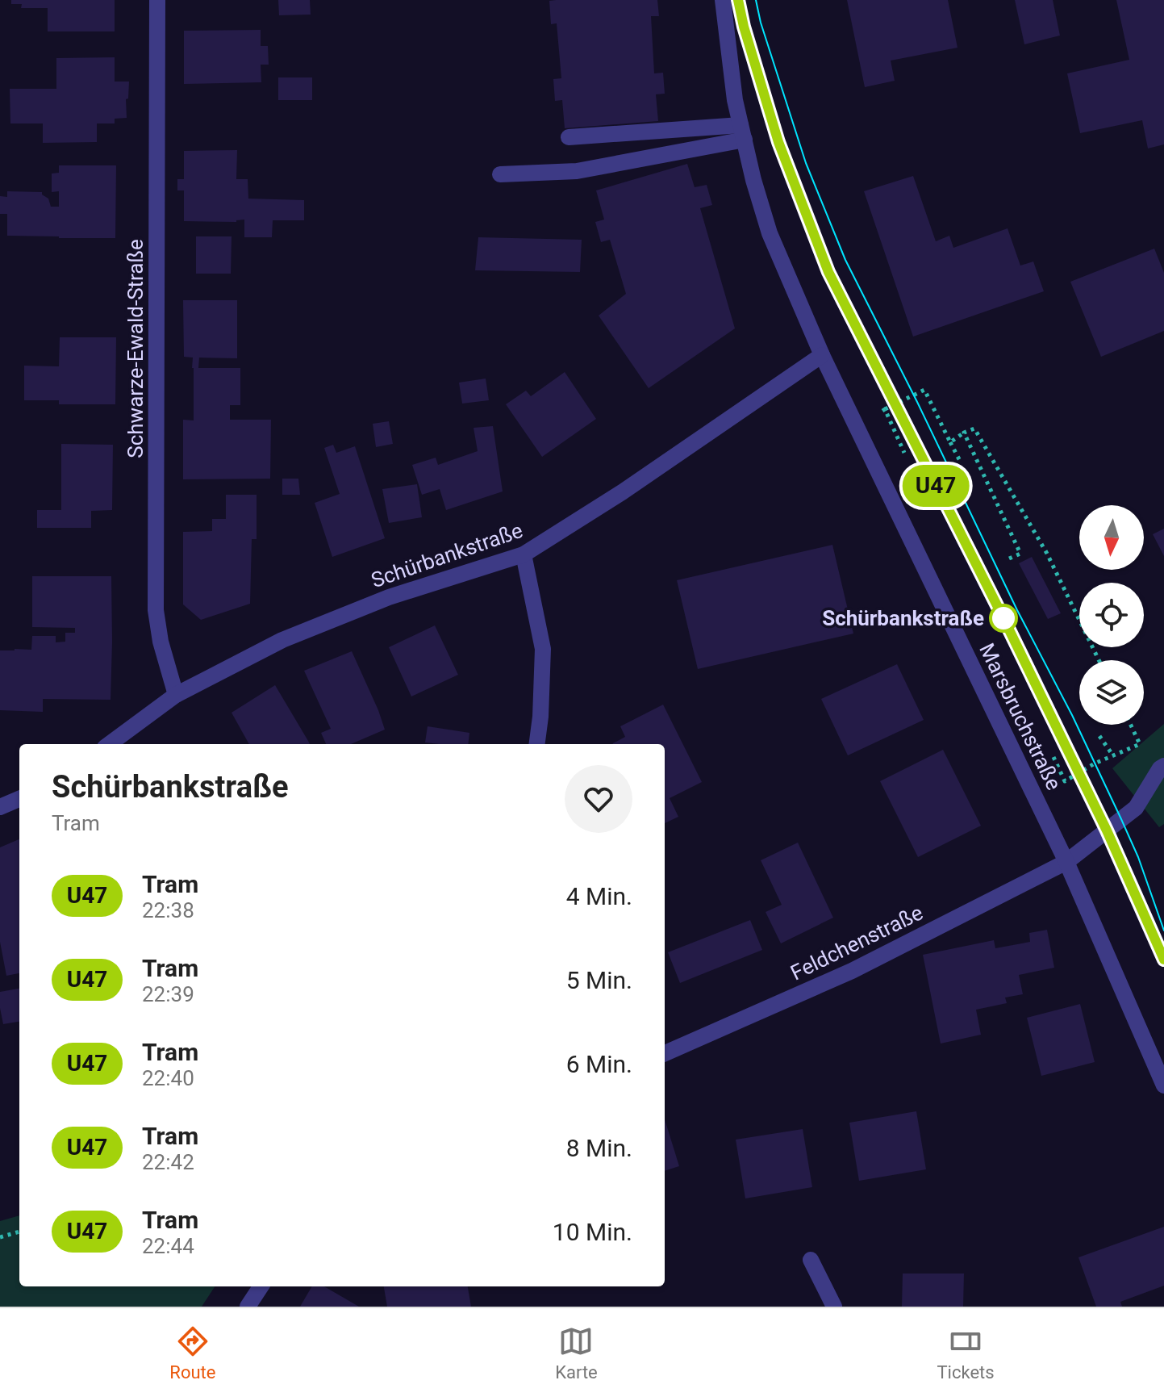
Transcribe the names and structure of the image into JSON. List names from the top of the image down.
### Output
{
  "streets": {
    "street": [
      "Schwarze-Ewald-Straße",
      "Schürbankstraße",
      "Marsbruchstraße",
      "Feldchenstraße"
    ]
  },
  "crossings": [
    ["Schwarze-Ewald-Straße", "Schürbankstraße"],
    ["Schürbankstraße", "Marsbruchstraße"],
    ["Marsbruchstraße", "Feldchenstraße"]
  ],
  "places": ["Schürbankstraße"],
  "lines": ["tram line U47"],
  "north": "bottom",
  "page": {
    "on_map": "U47",
    "heading": ["Schürbankstraße", "Tram"],
    "list": [
      {
        "mark": "U47",
        "name": "Tram",
        "note": "22:38",
        "value": "4 Min."
      },
      {
        "mark": "U47",
        "name": "Tram",
        "note": "22:39",
        "value": "5 Min."
      },
      {
        "mark": "U47",
        "name": "Tram",
        "note": "22:40",
        "value": "6 Min."
      },
      {
        "mark": "U47",
        "name": "Tram",
        "note": "22:42",
        "value": "8 Min."
      },
      {
        "mark": "U47",
        "name": "Tram",
        "note": "22:44",
        "value": "10 Min."
      }
    ],
    "tabs": ["Route", "Karte", "Tickets"]
  }
}
